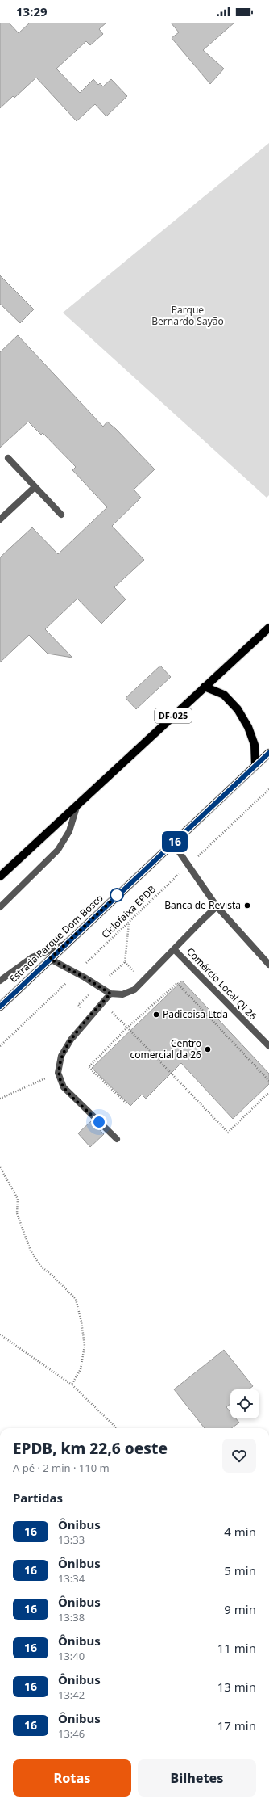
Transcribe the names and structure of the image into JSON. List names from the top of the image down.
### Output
{
  "streets": {
    "main road": ["DF-025", "Estrada Parque Dom Bosco"],
    "street": ["Comércio Local Qi 26"],
    "path": ["Ciclofaixa EPDB"]
  },
  "parks": ["Parque Bernardo Sayão"],
  "places": ["Banca de Revista", "Padicoisa Ltda", "Centro comercial da 26"],
  "lines": ["bus line 16"],
  "page": {
    "status": "13:29",
    "on_map": "16",
    "heading": [
      ["EPDB, km 22,6 oeste", "A pé · 2 min · 110 m"],
      "Partidas"
    ],
    "list": [
      {
        "mark": "16",
        "name": "Ônibus",
        "note": "13:33",
        "value": "4 min"
      },
      {
        "mark": "16",
        "name": "Ônibus",
        "note": "13:34",
        "value": "5 min"
      },
      {
        "mark": "16",
        "name": "Ônibus",
        "note": "13:38",
        "value": "9 min"
      },
      {
        "mark": "16",
        "name": "Ônibus",
        "note": "13:40",
        "value": "11 min"
      },
      {
        "mark": "16",
        "name": "Ônibus",
        "note": "13:42",
        "value": "13 min"
      },
      {
        "mark": "16",
        "name": "Ônibus",
        "note": "13:46",
        "value": "17 min"
      }
    ],
    "buttons": ["Rotas", "Bilhetes"]
  }
}
